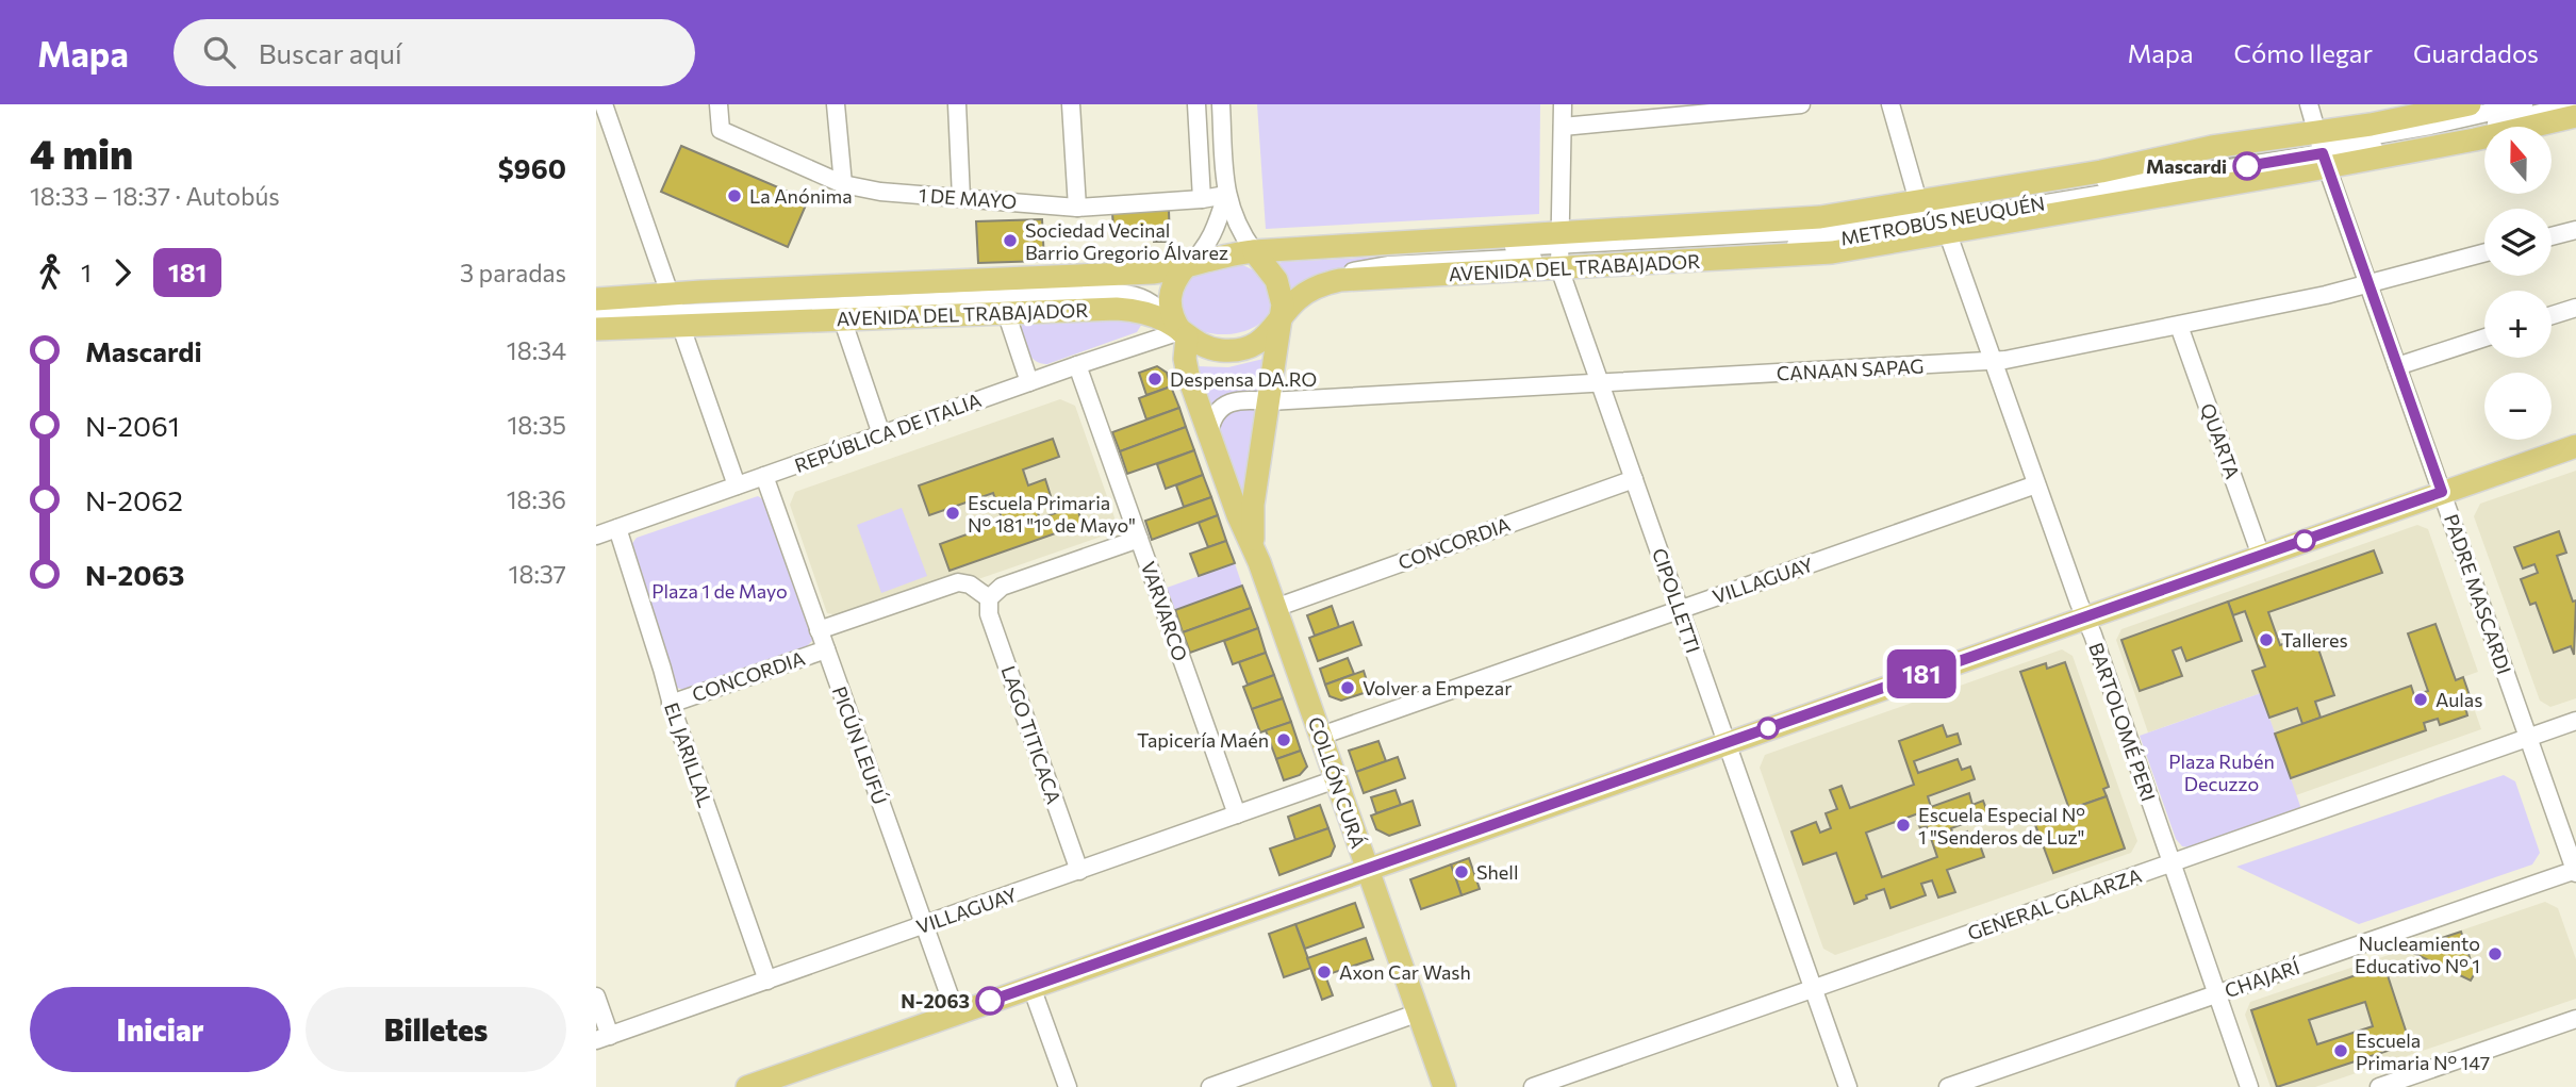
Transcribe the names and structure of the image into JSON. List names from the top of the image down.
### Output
{
  "streets": {
    "main road": ["AVENIDA DEL TRABAJADOR", "COLLÓN CURÁ"],
    "street": [
      "1 DE MAYO",
      "METROBÚS NEUQUÉN",
      "CANAAN SAPAG",
      "REPÚBLICA DE ITALIA",
      "QUARTA",
      "CONCORDIA",
      "VILLAGUAY",
      "PADRE MASCARDI",
      "CIPOLLETTI",
      "VARVARCO",
      "BARTOLOMÉ PERI",
      "LAGO TITICACA",
      "PICÚN LEUFÚ",
      "EL JARILLAL",
      "GENERAL GALARZA",
      "CHAJARÍ"
    ]
  },
  "crossings": [
    ["1 DE MAYO", "COLLÓN CURÁ"],
    ["METROBÚS NEUQUÉN", "AVENIDA DEL TRABAJADOR"],
    ["METROBÚS NEUQUÉN", "PADRE MASCARDI"],
    ["METROBÚS NEUQUÉN", "CIPOLLETTI"],
    ["AVENIDA DEL TRABAJADOR", "REPÚBLICA DE ITALIA"],
    ["AVENIDA DEL TRABAJADOR", "PADRE MASCARDI"],
    ["AVENIDA DEL TRABAJADOR", "CIPOLLETTI"],
    ["AVENIDA DEL TRABAJADOR", "BARTOLOMÉ PERI"],
    ["AVENIDA DEL TRABAJADOR", "COLLÓN CURÁ"],
    ["CANAAN SAPAG", "QUARTA"],
    ["CANAAN SAPAG", "PADRE MASCARDI"],
    ["CANAAN SAPAG", "CIPOLLETTI"],
    ["CANAAN SAPAG", "BARTOLOMÉ PERI"],
    ["CANAAN SAPAG", "COLLÓN CURÁ"],
    ["REPÚBLICA DE ITALIA", "VARVARCO"],
    ["REPÚBLICA DE ITALIA", "PICÚN LEUFÚ"],
    ["REPÚBLICA DE ITALIA", "EL JARILLAL"],
    ["REPÚBLICA DE ITALIA", "COLLÓN CURÁ"],
    ["CONCORDIA", "CIPOLLETTI"],
    ["CONCORDIA", "LAGO TITICACA"],
    ["CONCORDIA", "PICÚN LEUFÚ"],
    ["CONCORDIA", "EL JARILLAL"],
    ["CONCORDIA", "COLLÓN CURÁ"],
    ["VILLAGUAY", "CIPOLLETTI"],
    ["VILLAGUAY", "VARVARCO"],
    ["VILLAGUAY", "BARTOLOMÉ PERI"],
    ["VILLAGUAY", "LAGO TITICACA"],
    ["VILLAGUAY", "PICÚN LEUFÚ"],
    ["VILLAGUAY", "EL JARILLAL"],
    ["VILLAGUAY", "COLLÓN CURÁ"],
    ["PADRE MASCARDI", "GENERAL GALARZA"],
    ["PADRE MASCARDI", "CHAJARÍ"],
    ["CIPOLLETTI", "GENERAL GALARZA"],
    ["BARTOLOMÉ PERI", "GENERAL GALARZA"],
    ["BARTOLOMÉ PERI", "CHAJARÍ"]
  ],
  "parks": ["Plaza 1 de Mayo", "Plaza Rubén Decuzzo"],
  "places": [
    "Mascardi",
    "La Anónima",
    "Sociedad Vecinal Barrio Gregorio Álvarez",
    "Despensa DA.RO",
    "Escuela Primaria N° 181 \"1° de Mayo\"",
    "Talleres",
    "Volver a Empezar",
    "Aulas",
    "Tapicería Maén",
    "Escuela Especial N° 1 \"Senderos de Luz\"",
    "Shell",
    "Nucleamiento Educativo N° 1",
    "Axon Car Wash",
    "N-2063",
    "Escuela Primaria N° 147"
  ],
  "lines": ["bus line 181"],
  "north": "top",
  "page": {
    "header": "Mapa",
    "search": "Buscar aquí",
    "nav": ["Mapa", "Cómo llegar", "Guardados"],
    "heading": ["4 min", "18:33 – 18:37 · Autobús", "$960"],
    "on_map": "181",
    "map_buttons": ["+", "−"],
    "legs": ["1", "181", "3 paradas"],
    "list": [
      {
        "name": "Mascardi",
        "value": "18:34"
      },
      {
        "name": "N-2061",
        "value": "18:35"
      },
      {
        "name": "N-2062",
        "value": "18:36"
      },
      {
        "name": "N-2063",
        "value": "18:37"
      }
    ],
    "buttons": ["Iniciar", "Billetes"]
  }
}
